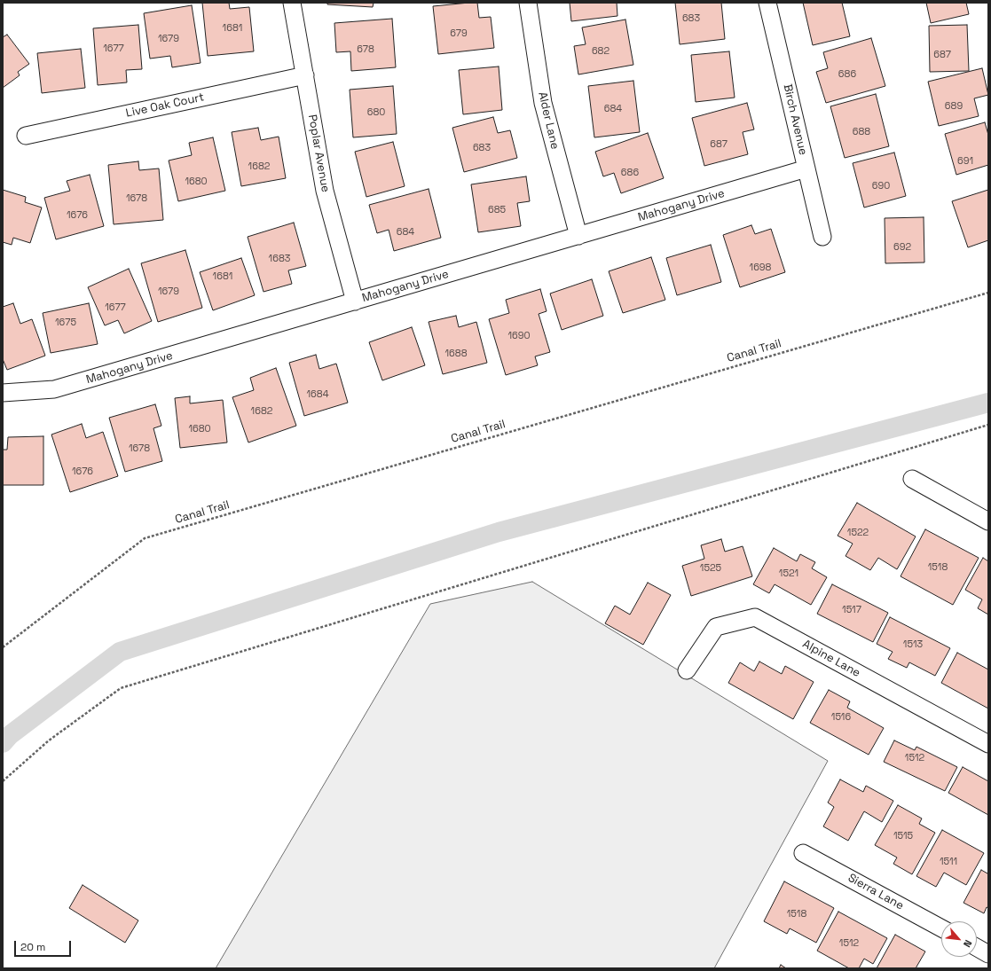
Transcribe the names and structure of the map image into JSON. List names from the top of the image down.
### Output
{
  "streets": {
    "street": [
      "Live Oak Court",
      "Birch Avenue",
      "Alder Lane",
      "Poplar Avenue",
      "Mahogany Drive",
      "Alpine Lane",
      "Sierra Lane"
    ],
    "path": ["Canal Trail"]
  },
  "crossings": [
    ["Live Oak Court", "Poplar Avenue"],
    ["Birch Avenue", "Mahogany Drive"],
    ["Alder Lane", "Mahogany Drive"],
    ["Poplar Avenue", "Mahogany Drive"]
  ],
  "house_numbers": [
    "683",
    "1681",
    "679",
    "1679",
    "1677",
    "678",
    "682",
    "687",
    "686",
    "689",
    "684",
    "680",
    "688",
    "687",
    "683",
    "691",
    "1682",
    "686",
    "1680",
    "690",
    "1678",
    "685",
    "1676",
    "684",
    "692",
    "1683",
    "1698",
    "1681",
    "1679",
    "1677",
    "1675",
    "1690",
    "1688",
    "1684",
    "1682",
    "1680",
    "1678",
    "1676",
    "1522",
    "1518",
    "1525",
    "1521",
    "1517",
    "1513",
    "1516",
    "1512",
    "1515",
    "1511",
    "1518",
    "1512"
  ],
  "scale_bar": "20 m",
  "north": "bottom right"
}
